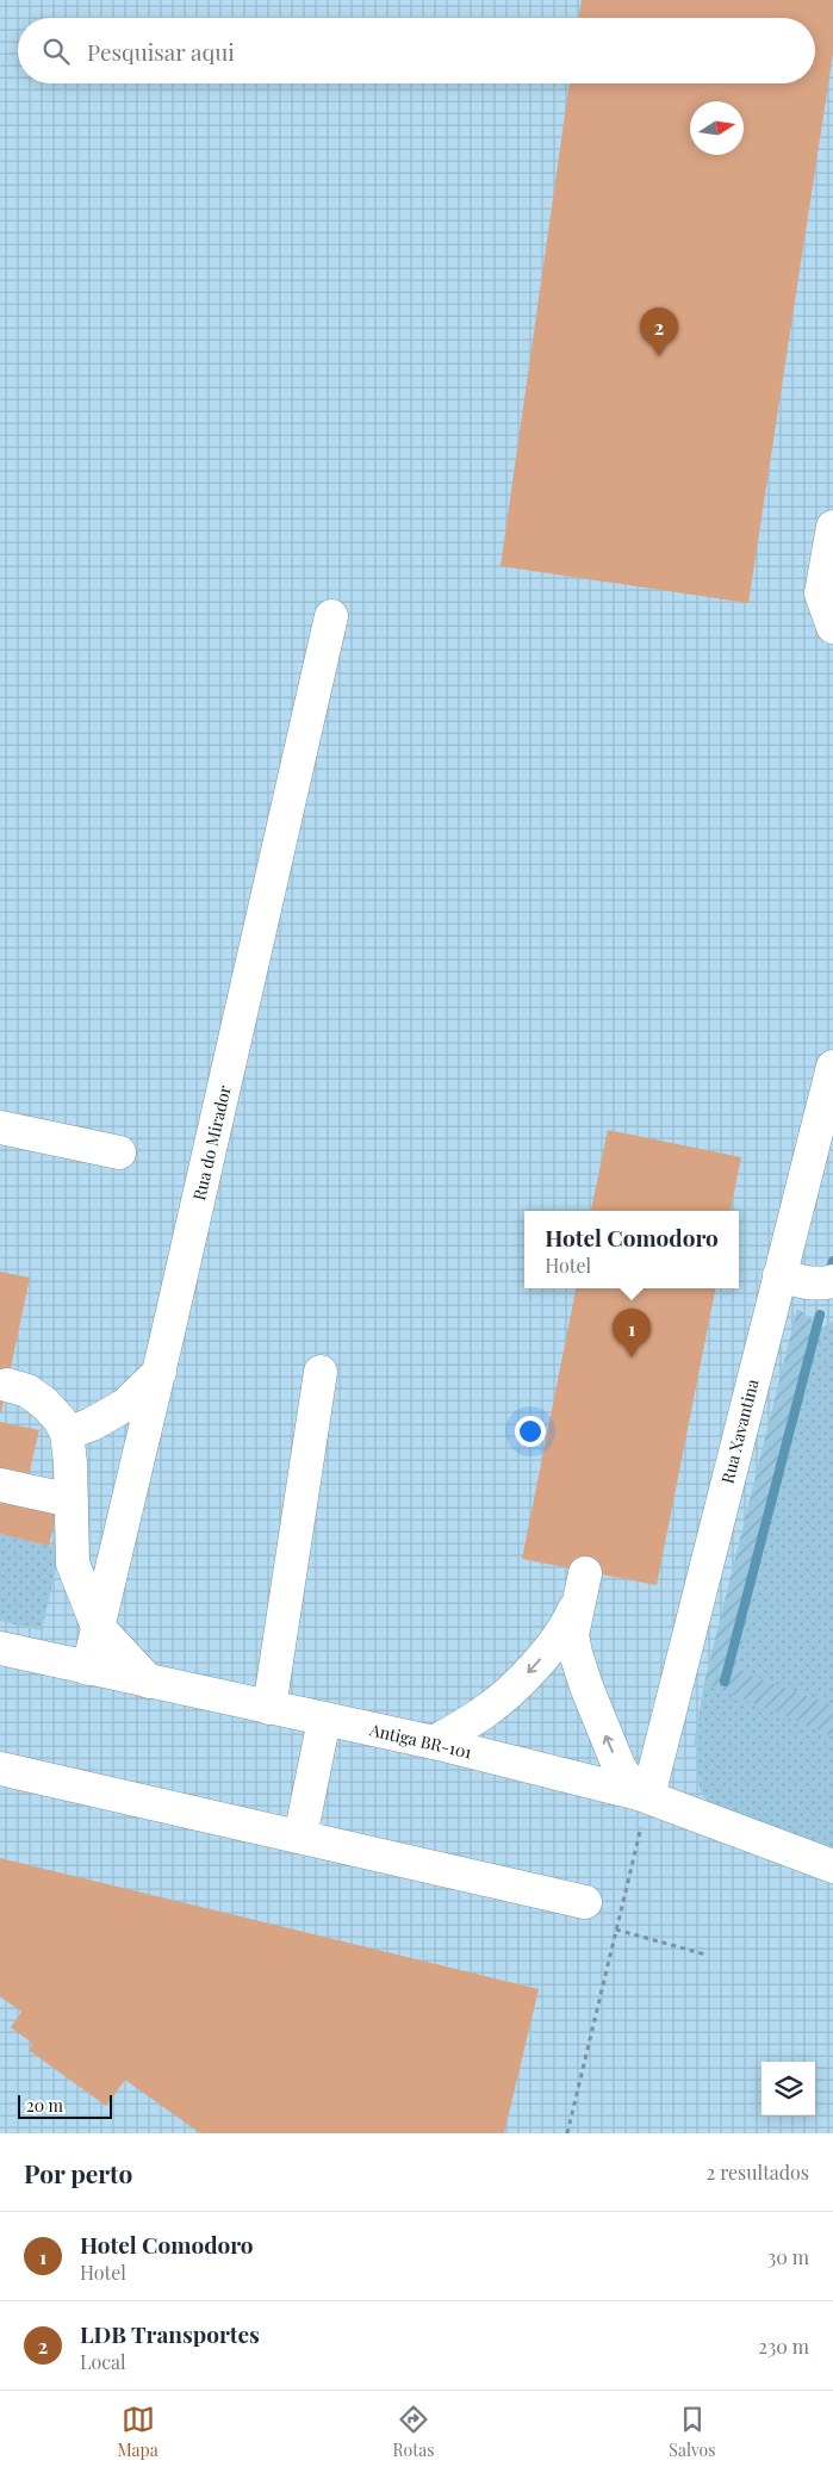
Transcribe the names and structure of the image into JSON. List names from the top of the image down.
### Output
{
  "streets": {
    "main road": ["Rua do Mirador", "Rua Xavantina", "Antiga BR-101"]
  },
  "crossings": [
    ["Rua do Mirador", "Antiga BR-101"],
    ["Rua Xavantina", "Antiga BR-101"]
  ],
  "scale_bar": "20 m",
  "north": "right",
  "page": {
    "search": "Pesquisar aqui",
    "pins": ["2", "1"],
    "popup": ["Hotel Comodoro", "Hotel"],
    "scale": "20 m",
    "heading": ["Por perto", "2 resultados"],
    "list": [
      {
        "mark": "1",
        "name": "Hotel Comodoro",
        "note": "Hotel",
        "value": "30 m"
      },
      {
        "mark": "2",
        "name": "LDB Transportes",
        "note": "Local",
        "value": "230 m"
      }
    ],
    "nav": ["Mapa", "Rotas", "Salvos"]
  }
}
